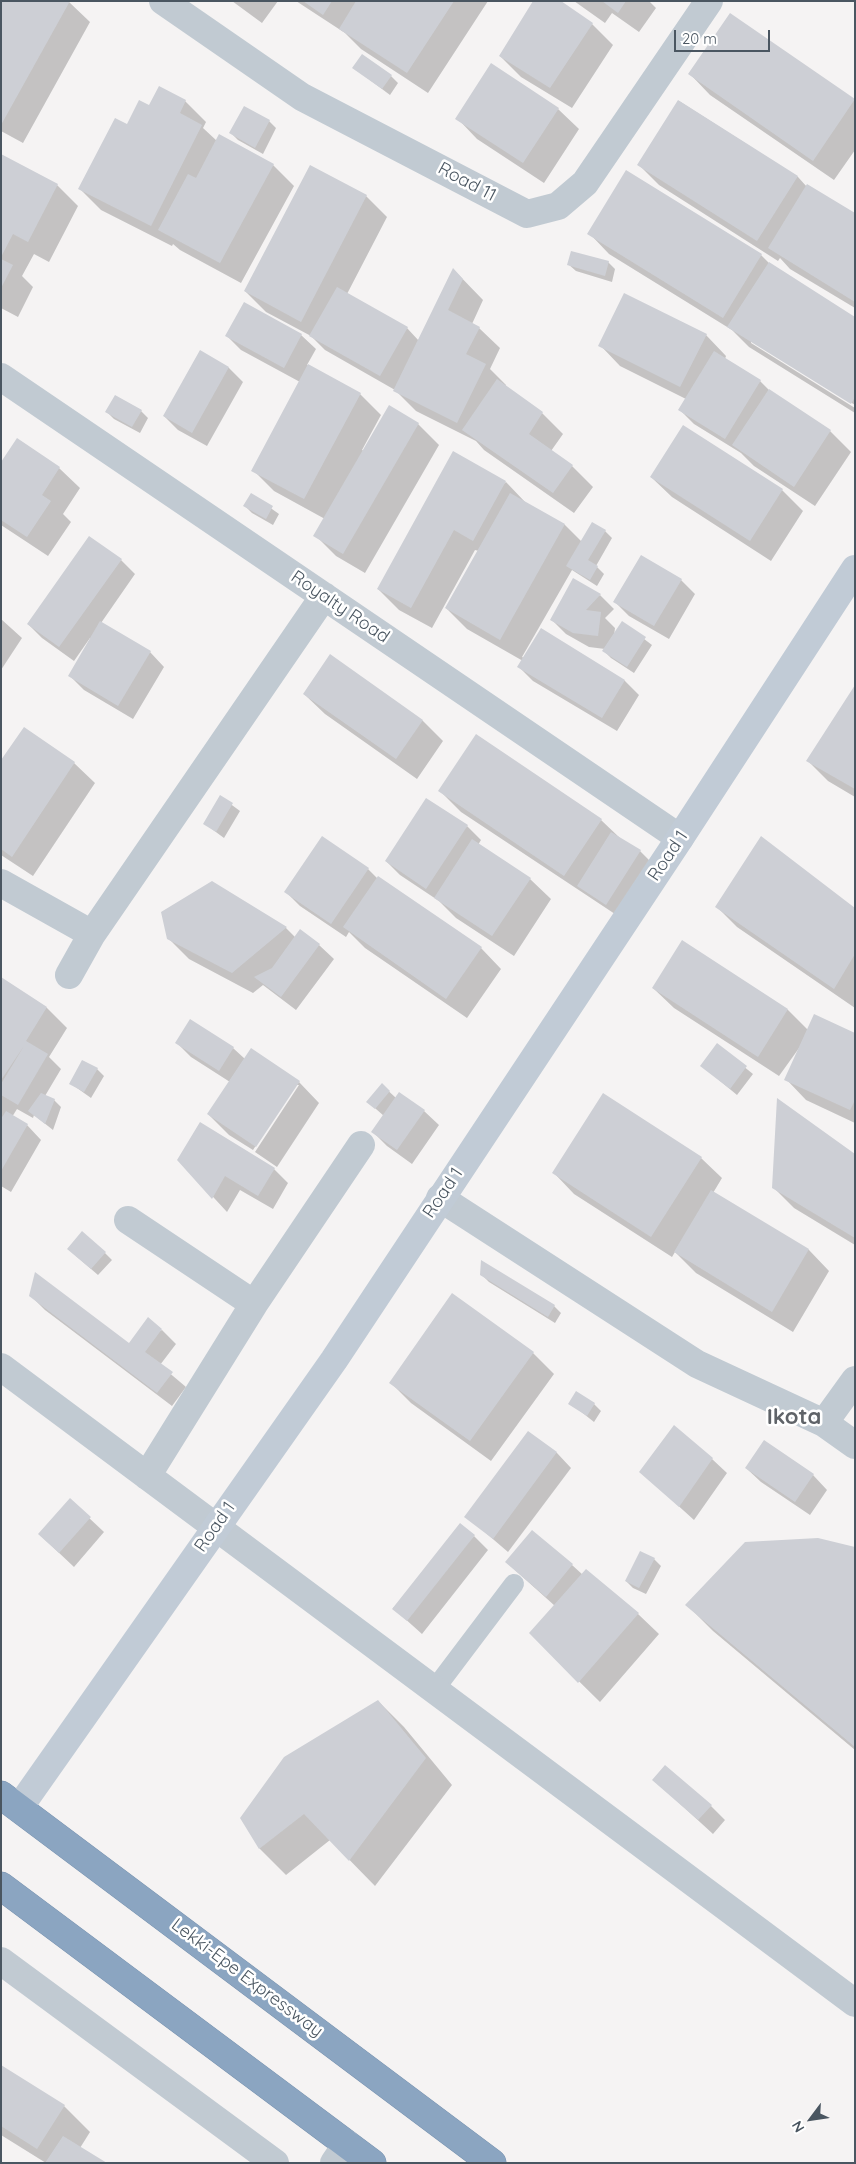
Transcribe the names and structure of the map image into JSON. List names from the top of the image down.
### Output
{
  "streets": {
    "highway": ["Lekki-Epe Expressway"],
    "street": ["Road 11", "Royalty Road", "Road 1"]
  },
  "crossings": [
    ["Royalty Road", "Road 1"],
    ["Road 1", "Lekki-Epe Expressway"]
  ],
  "districts": ["Ikota"],
  "scale_bar": "20 m",
  "north": "bottom left"
}
